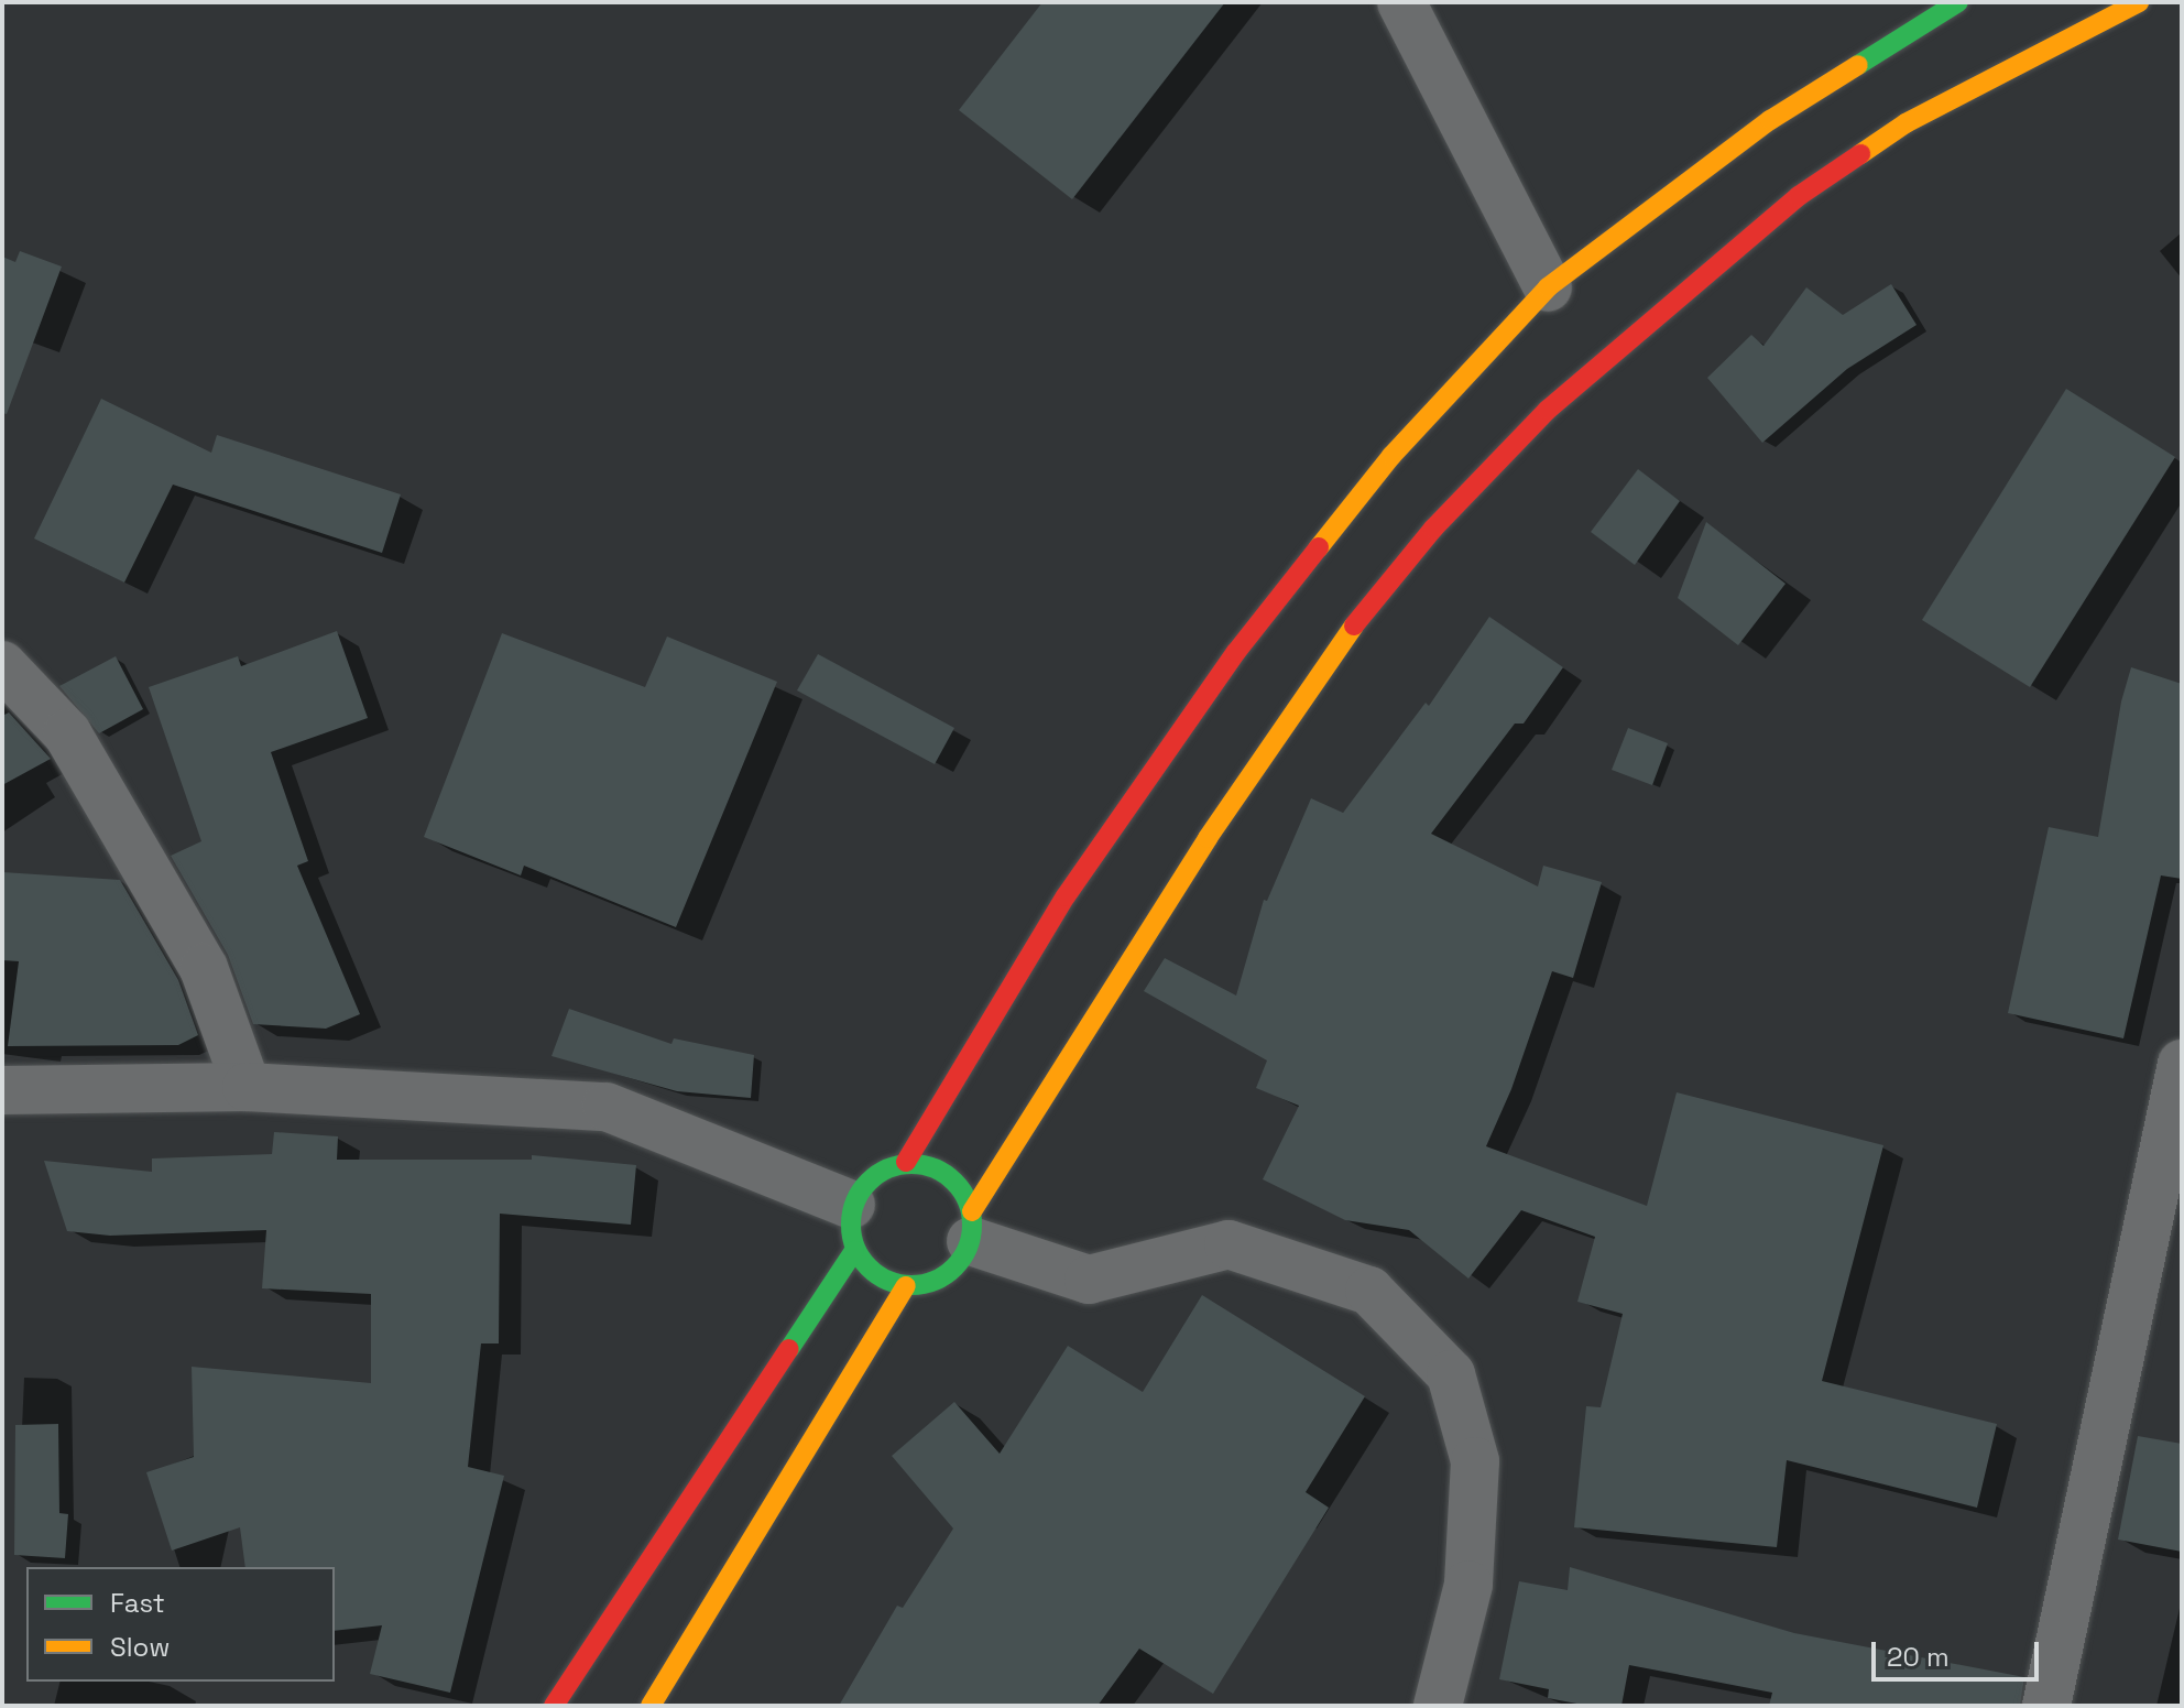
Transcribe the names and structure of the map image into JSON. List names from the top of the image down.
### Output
{
  "legend": ["Fast", "Slow"],
  "scale_bar": "20 m"
}
